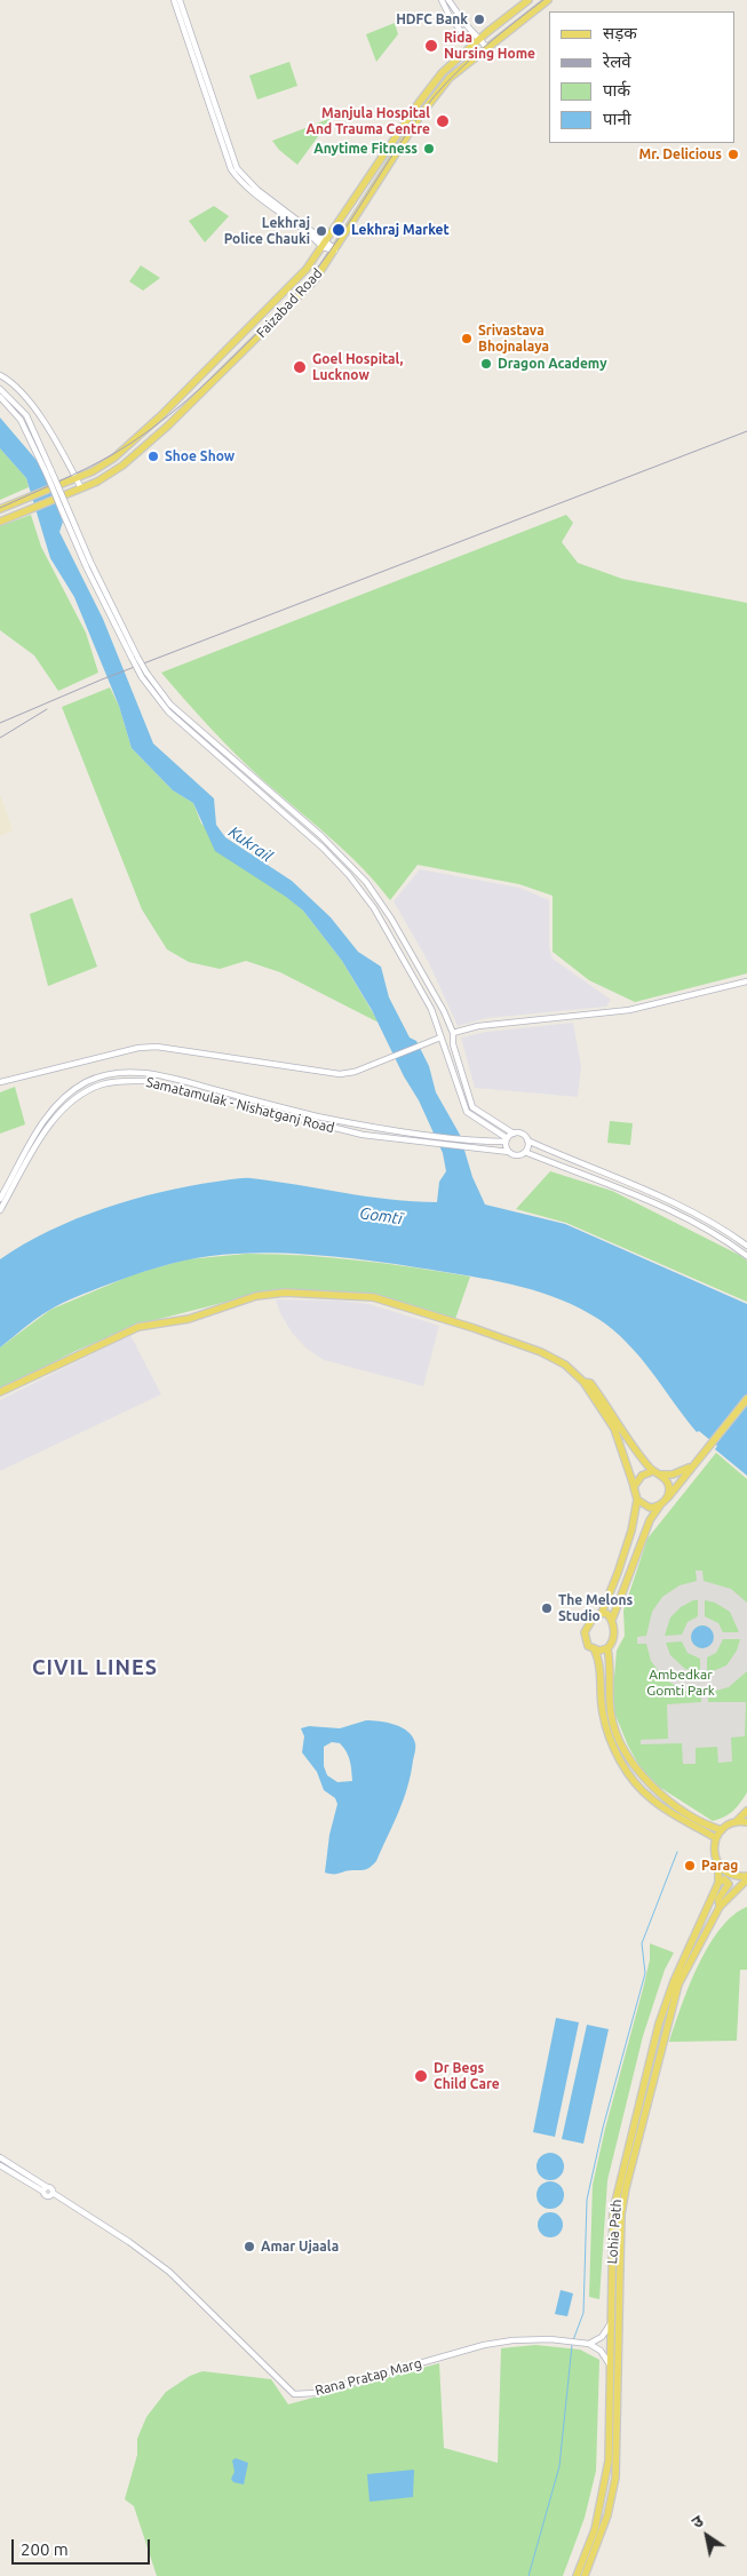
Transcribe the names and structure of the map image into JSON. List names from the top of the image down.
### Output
{
  "streets": {
    "main road": ["Faizabad Road", "Lohia Path"],
    "street": ["Samatamulak - Nishatganj Road", "Rana Pratap Marg"]
  },
  "districts": ["CIVIL LINES"],
  "water": ["Kukrail", "Gomtī"],
  "parks": ["Ambedkar Gomti Park"],
  "places": [
    "HDFC Bank",
    "Rida Nursing Home",
    "Manjula Hospital And Trauma Centre",
    "Anytime Fitness",
    "Mr. Delicious",
    "Lekhraj Market",
    "Lekhraj Police Chauki",
    "Srivastava Bhojnalaya",
    "Dragon Academy",
    "Goel Hospital, Lucknow",
    "Shoe Show",
    "The Melons Studio",
    "Parag",
    "Dr Begs Child Care",
    "Amar Ujaala"
  ],
  "legend": [
    "सड़क",
    "रेलवे",
    "पार्क",
    "पानी"
  ],
  "scale_bar": "200 m",
  "north": "top left"
}
